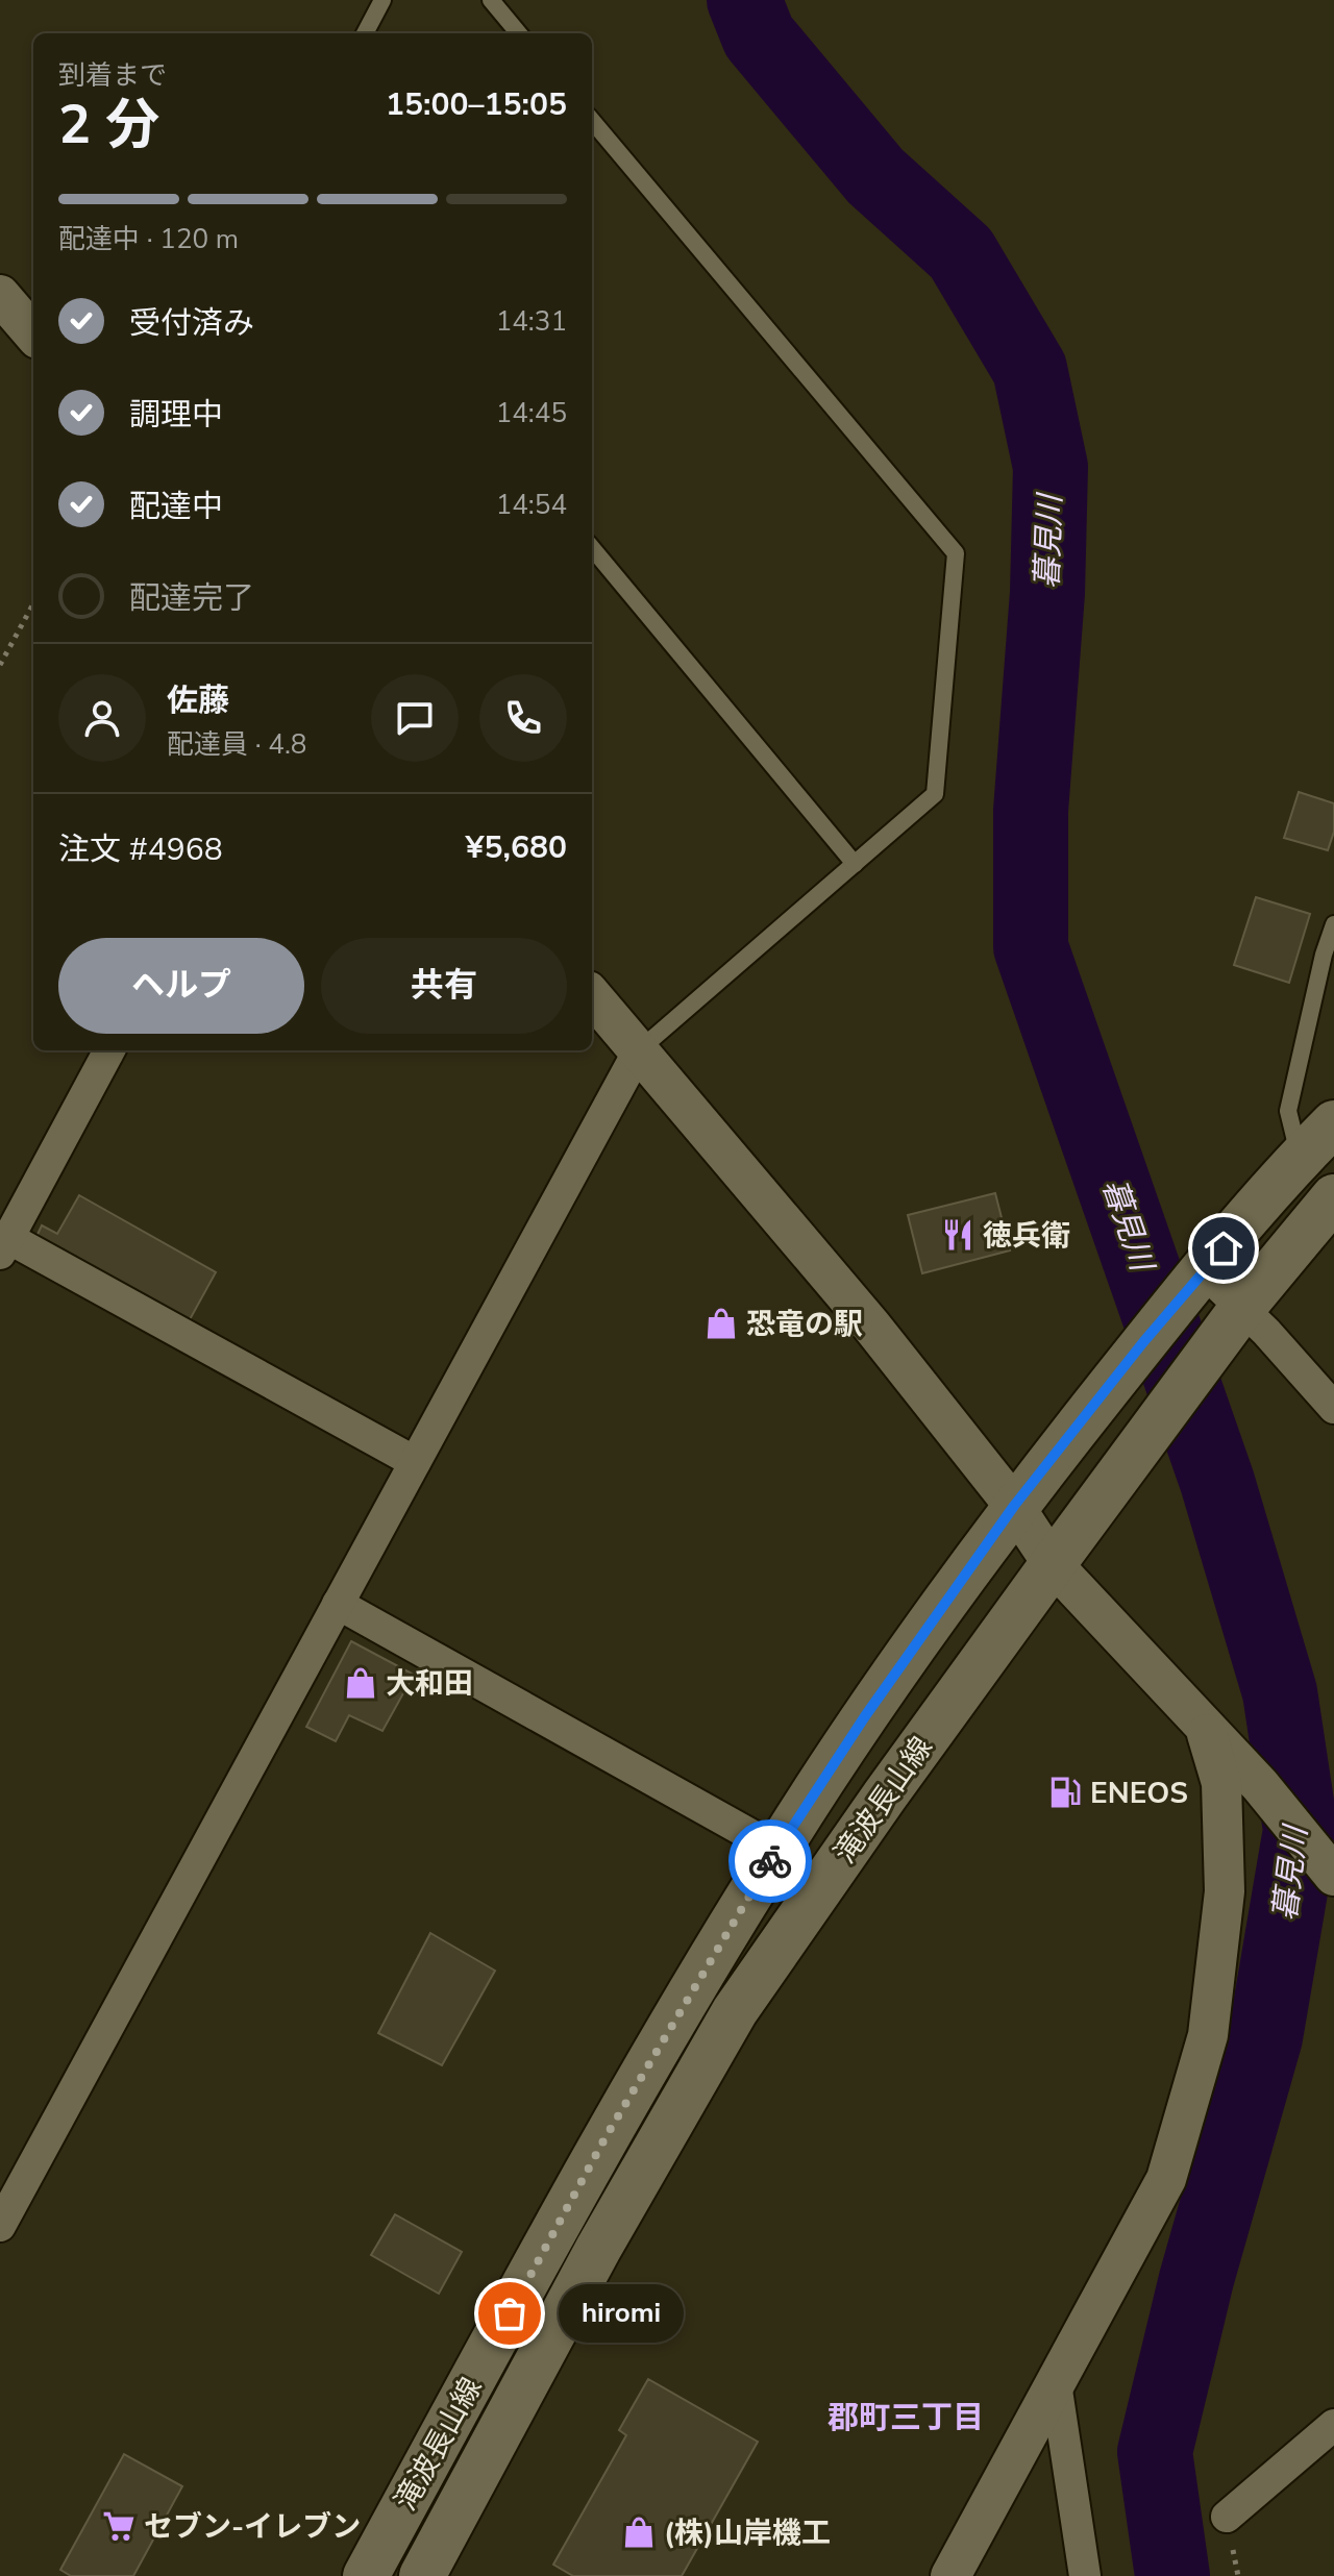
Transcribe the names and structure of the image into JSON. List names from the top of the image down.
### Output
{
  "streets": {
    "main road": ["滝波長山線"]
  },
  "districts": ["郡町三丁目"],
  "water": ["暮見川"],
  "places": {
    "restaurant": ["徳兵衛"],
    "shop": ["恐竜の駅", "大和田", "(株)山岸機工"],
    "fuel station": ["ENEOS"],
    "other": ["hiromi"],
    "supermarket": ["セブン-イレブン"]
  },
  "page": {
    "heading": ["2 分", "到着まで", "15:00–15:05"],
    "panel": [
      "佐藤",
      "配達員 · 4.8",
      "注文 #4968",
      "¥5,680"
    ],
    "bar": "配達中 · 120 m",
    "list": [
      ["受付済み", "14:31"],
      ["調理中", "14:45"],
      ["配達中", "14:54"],
      "配達完了"
    ],
    "buttons": ["ヘルプ", "共有"],
    "bubble": "hiromi"
  }
}
